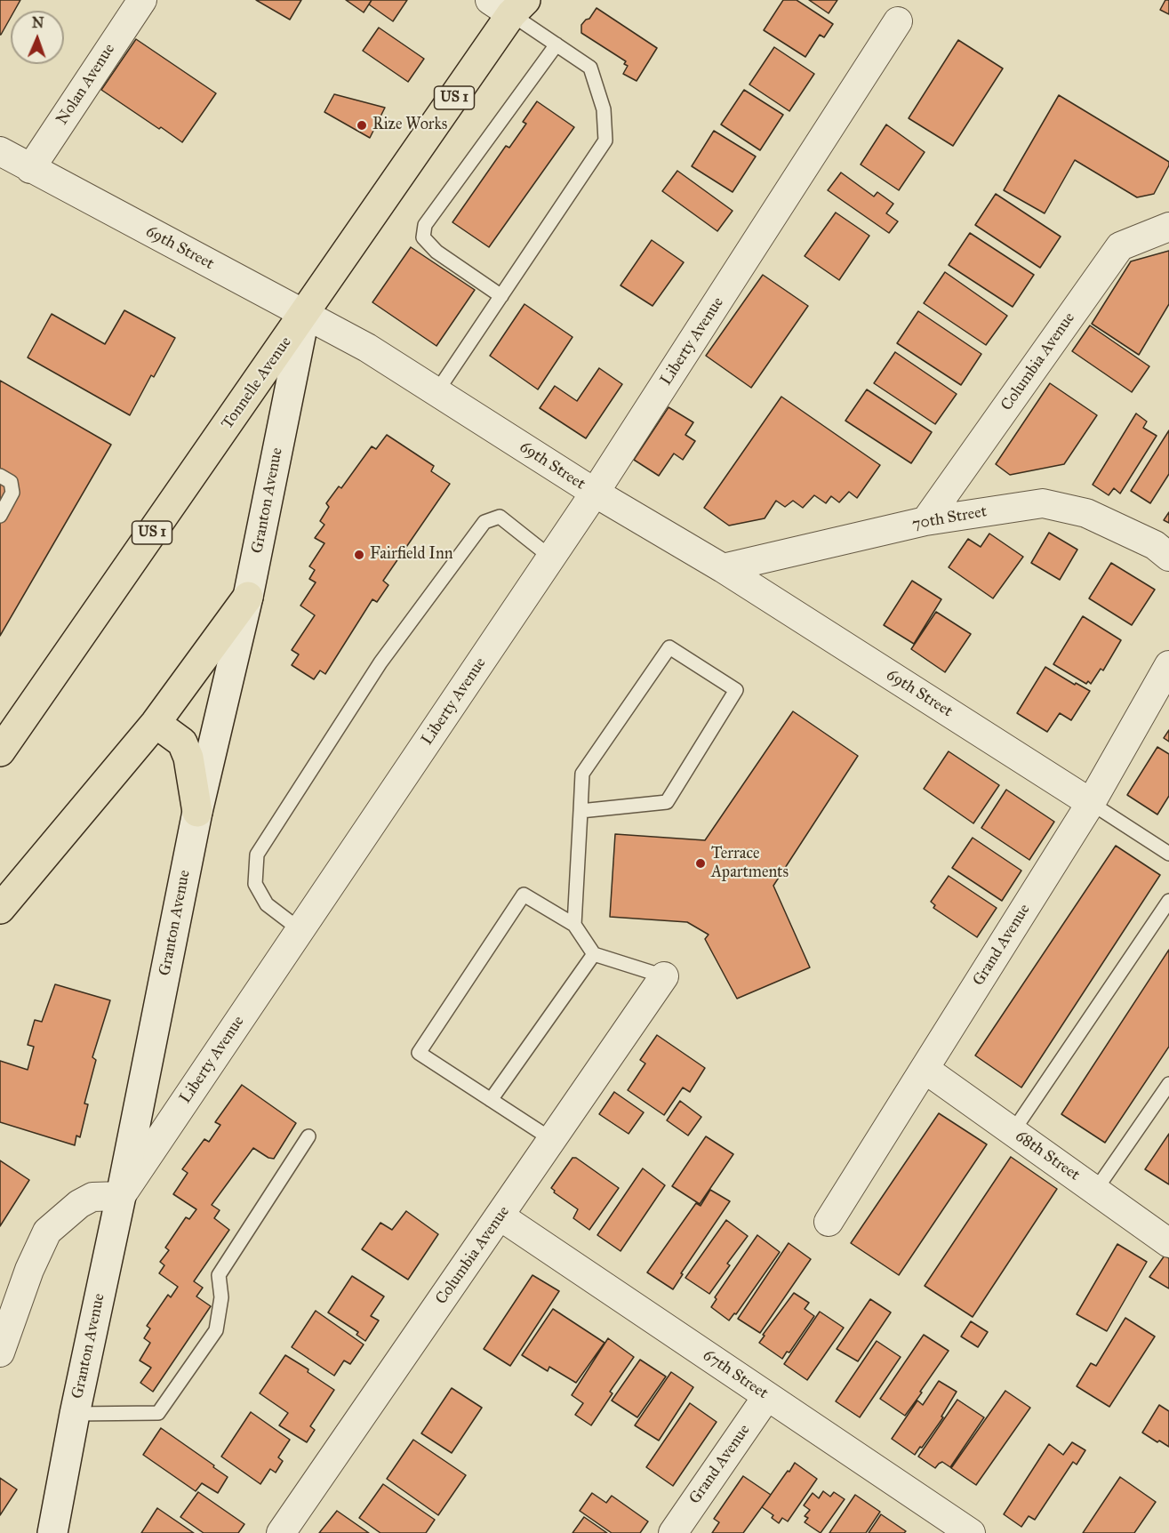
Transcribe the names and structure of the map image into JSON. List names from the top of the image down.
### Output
{
  "streets": {
    "main road": ["US 1", "Tonnelle Avenue"],
    "street": [
      "Nolan Avenue",
      "69th Street",
      "Liberty Avenue",
      "Columbia Avenue",
      "Granton Avenue",
      "70th Street",
      "Grand Avenue",
      "68th Street",
      "67th Street"
    ]
  },
  "crossings": [
    ["Nolan Avenue", "69th Street"],
    ["69th Street", "Liberty Avenue"],
    ["69th Street", "Tonnelle Avenue"],
    ["69th Street", "Granton Avenue"],
    ["69th Street", "70th Street"],
    ["69th Street", "Grand Avenue"],
    ["Liberty Avenue", "Granton Avenue"],
    ["Columbia Avenue", "70th Street"],
    ["Columbia Avenue", "67th Street"],
    ["Tonnelle Avenue", "Granton Avenue"],
    ["Grand Avenue", "68th Street"],
    ["Grand Avenue", "67th Street"]
  ],
  "places": ["Rize Works", "Fairfield Inn", "Terrace Apartments"],
  "north": "top"
}
